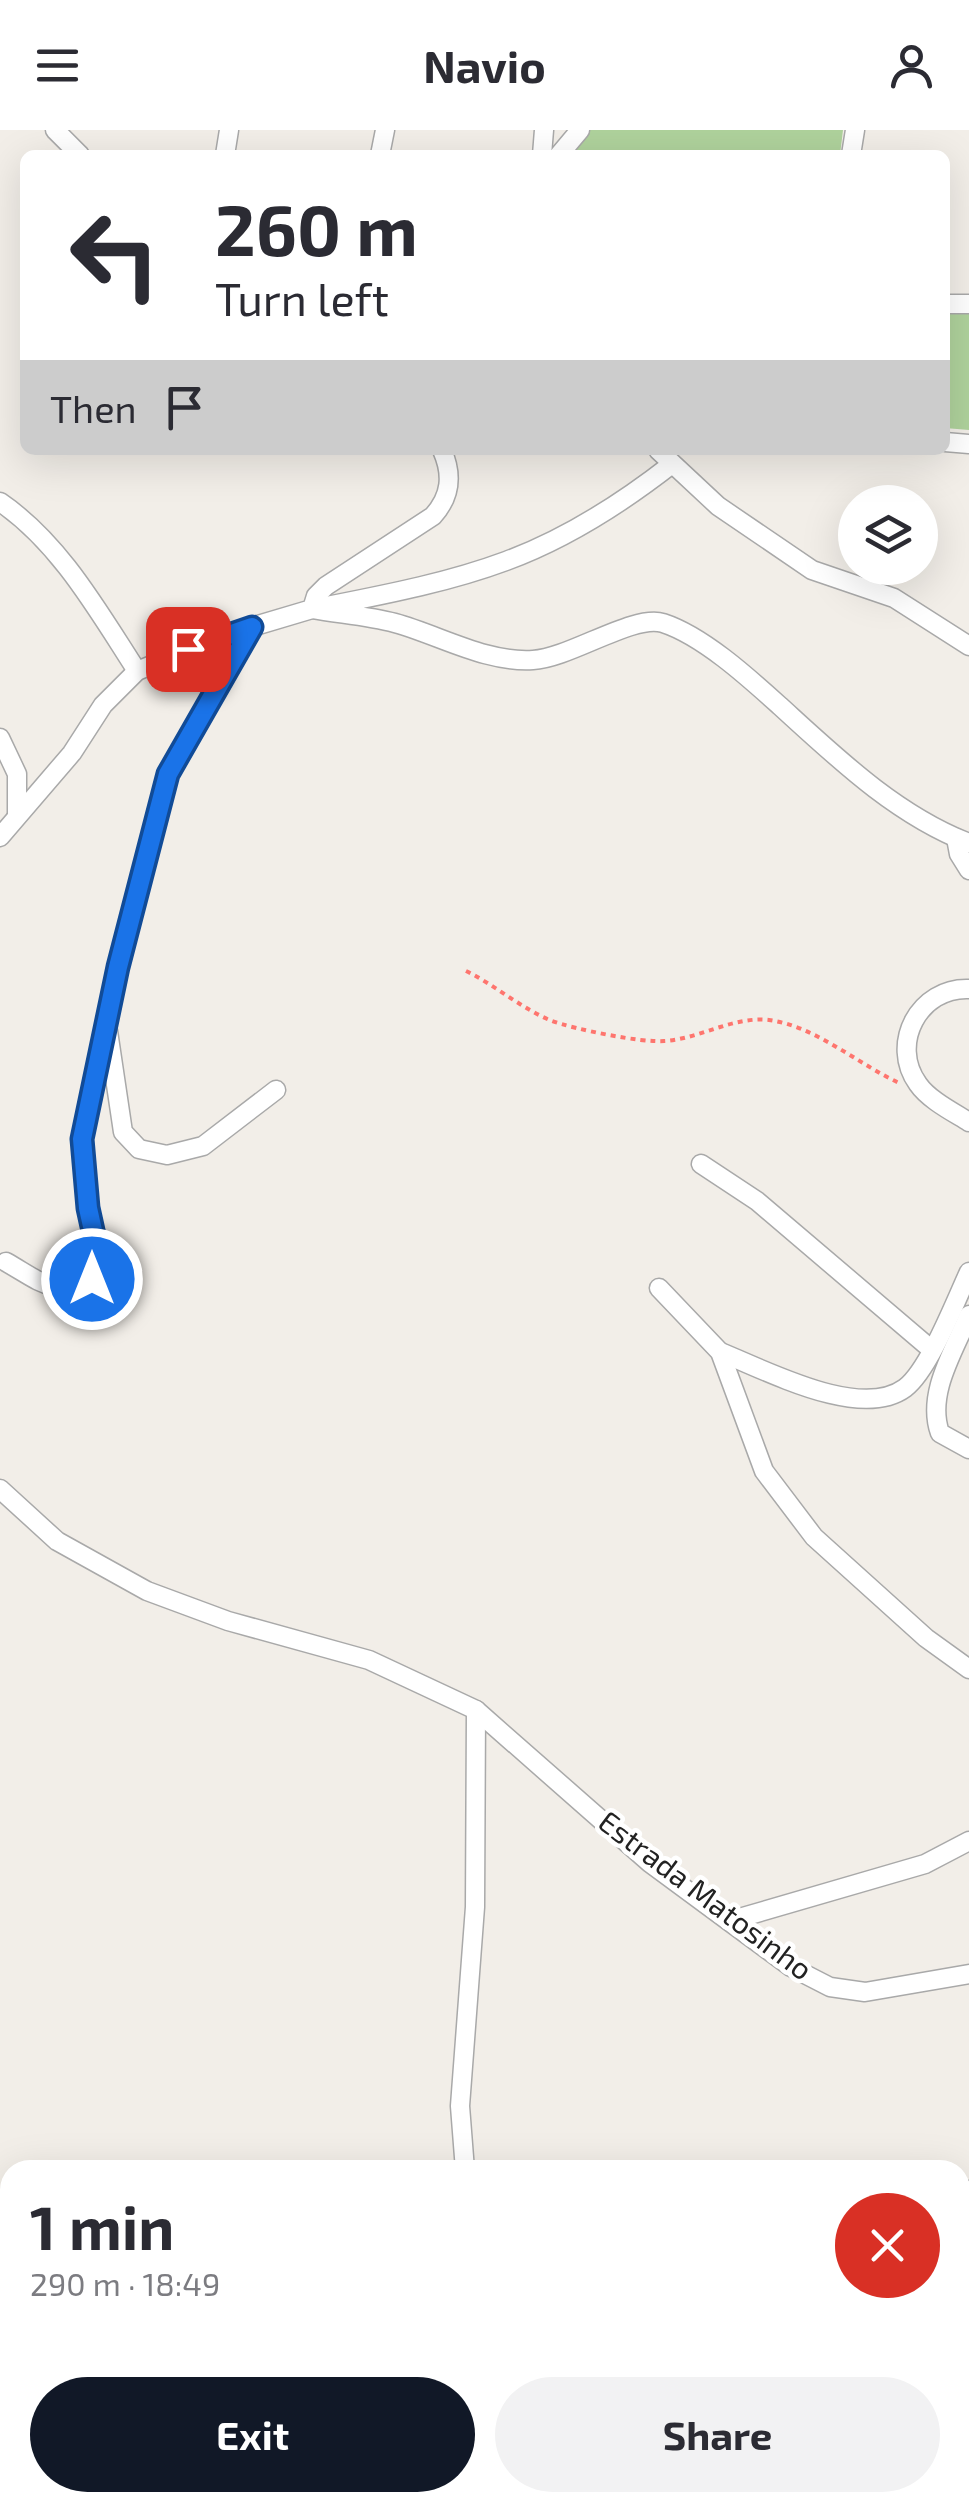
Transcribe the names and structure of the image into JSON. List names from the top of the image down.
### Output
{
  "streets": {
    "street": ["Estrada Matosinho"]
  },
  "page": {
    "header": "Navio",
    "turn": ["260 m", "Turn left"],
    "then": "Then",
    "heading": ["1 min", "290 m · 18:49"],
    "buttons": ["Exit", "Share"]
  }
}
